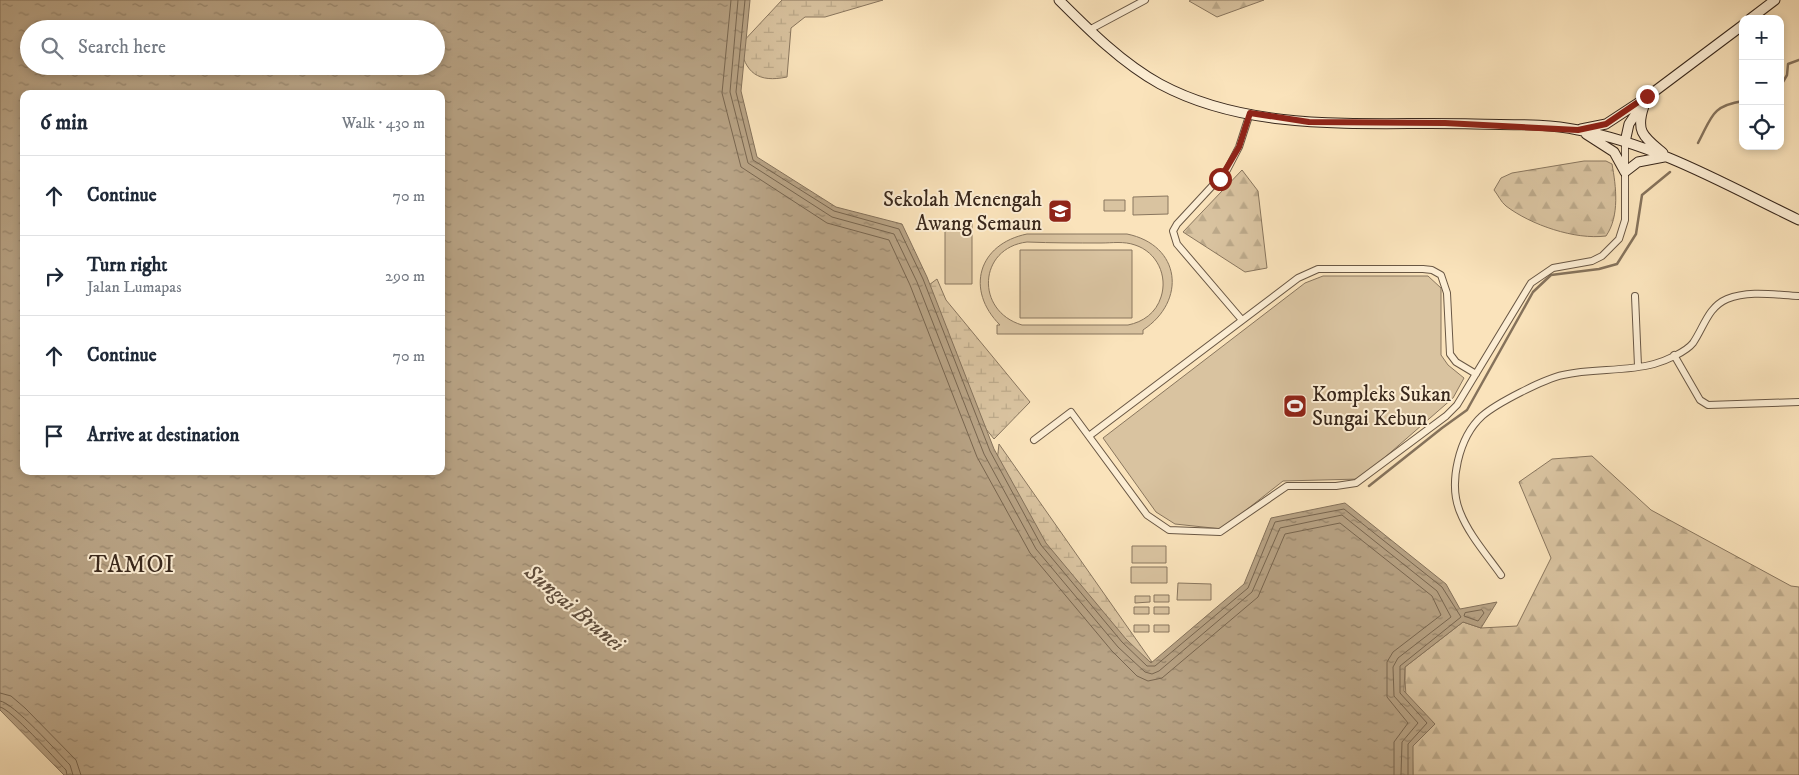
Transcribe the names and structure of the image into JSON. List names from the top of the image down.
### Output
{
  "districts": ["TAMOI"],
  "water": ["Sungai Brunei"],
  "places": {
    "school or university": ["Sekolah Menengah Awang Semaun"],
    "sports": ["Kompleks Sukan Sungai Kebun"]
  },
  "page": {
    "map_buttons": ["+", "−"],
    "search": "Search here",
    "heading": ["6 min", "Walk · 430 m"],
    "list": [
      ["Continue", "70 m"],
      ["Turn right", "Jalan Lumapas", "290 m"],
      ["Continue", "70 m"],
      "Arrive at destination"
    ]
  }
}
